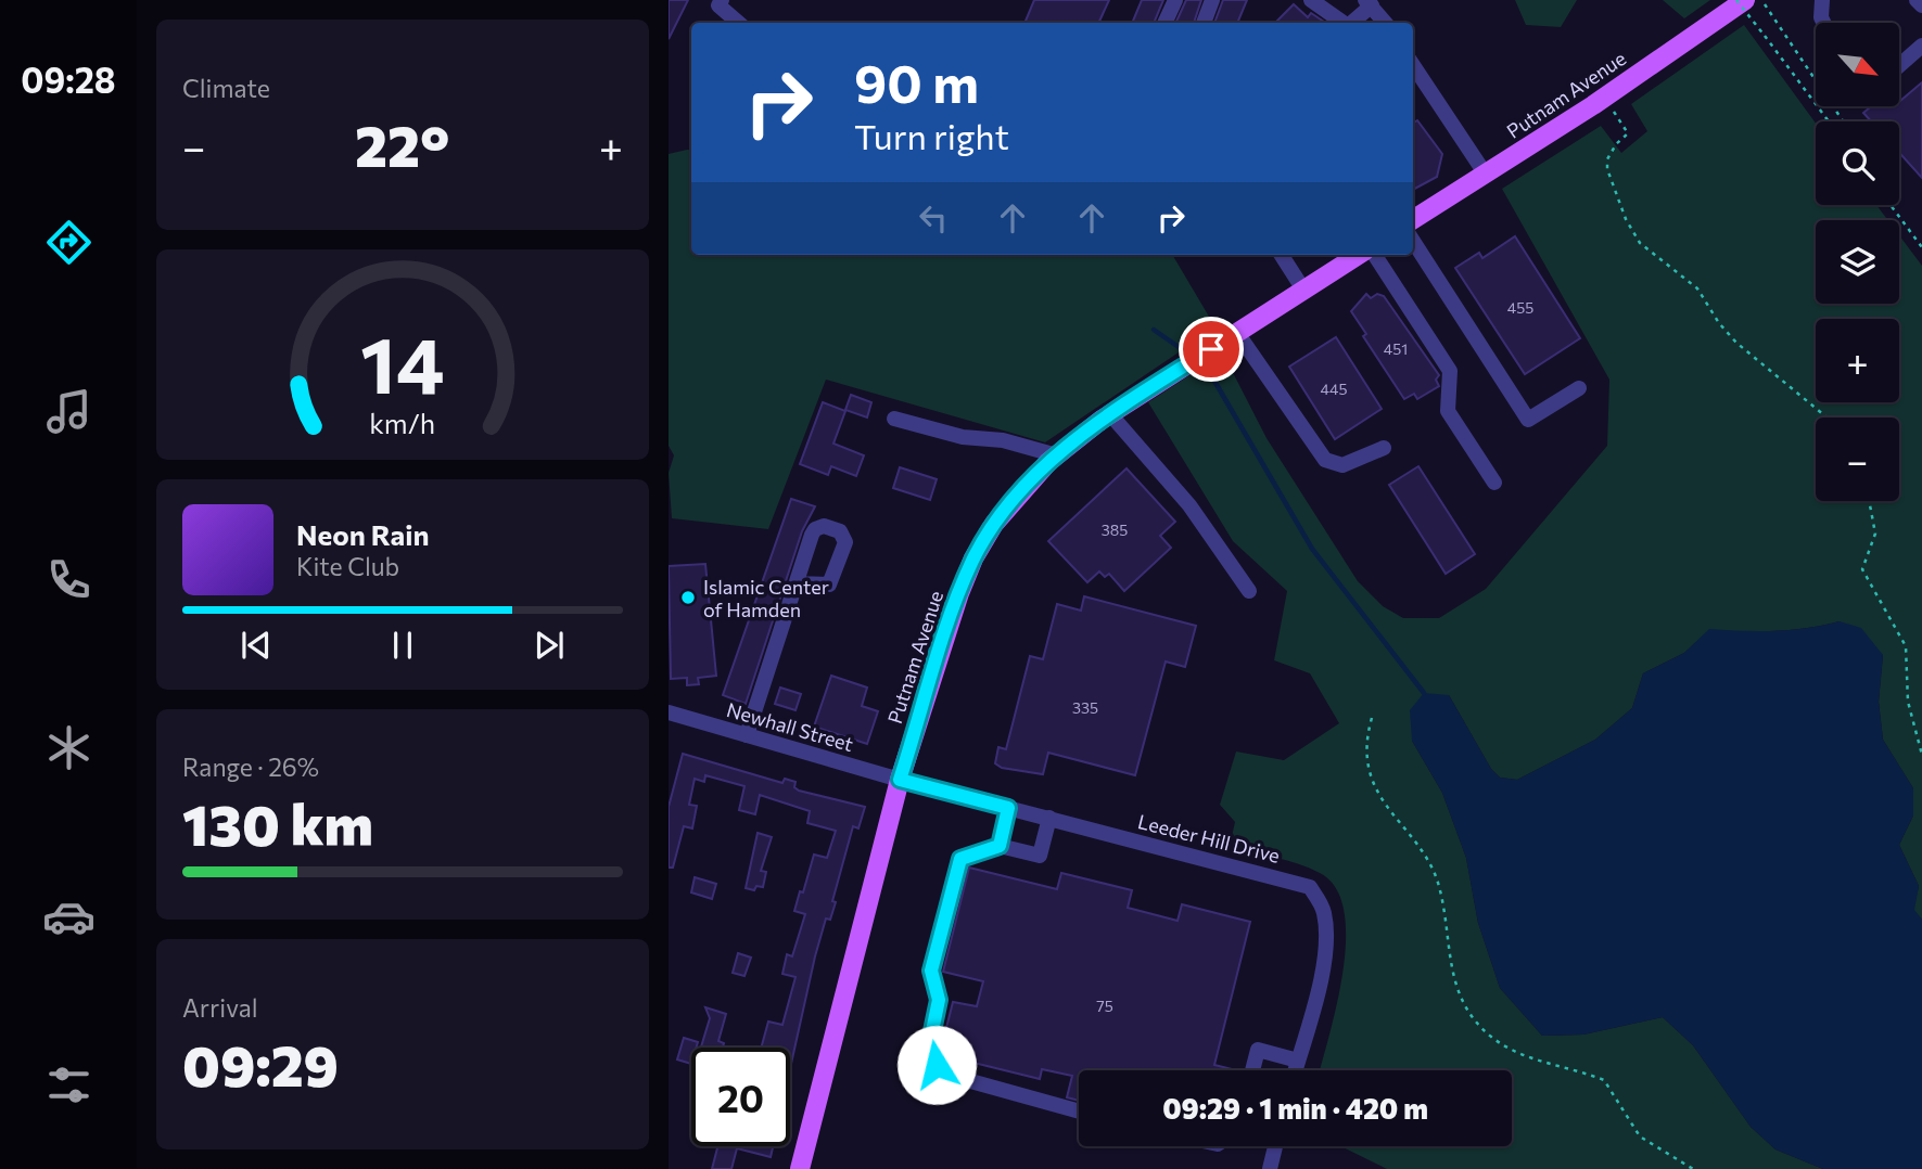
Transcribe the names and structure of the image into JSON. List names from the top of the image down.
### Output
{
  "streets": {
    "main road": ["Putnam Avenue"],
    "street": ["Newhall Street", "Leeder Hill Drive"]
  },
  "crossings": [
    ["Putnam Avenue", "Newhall Street"],
    ["Putnam Avenue", "Leeder Hill Drive"],
    ["Newhall Street", "Leeder Hill Drive"]
  ],
  "places": ["Islamic Center of Hamden"],
  "house_numbers": [
    "455",
    "451",
    "445",
    "385",
    "335",
    "75"
  ],
  "north": "bottom right",
  "page": {
    "tabs": "09:28",
    "tile": [
      "Climate",
      ["Range · 26%", "130 km"],
      ["Arrival", "09:29"]
    ],
    "map_buttons": ["+", "−"],
    "turn": ["90 m", "Turn right"],
    "heat": ["−", "22°", "+"],
    "song": ["Neon Rain", "Kite Club"],
    "limit": "20",
    "trip": "09:29 · 1 min · 420 m",
    "gauge": ["14", "km/h"]
  }
}
